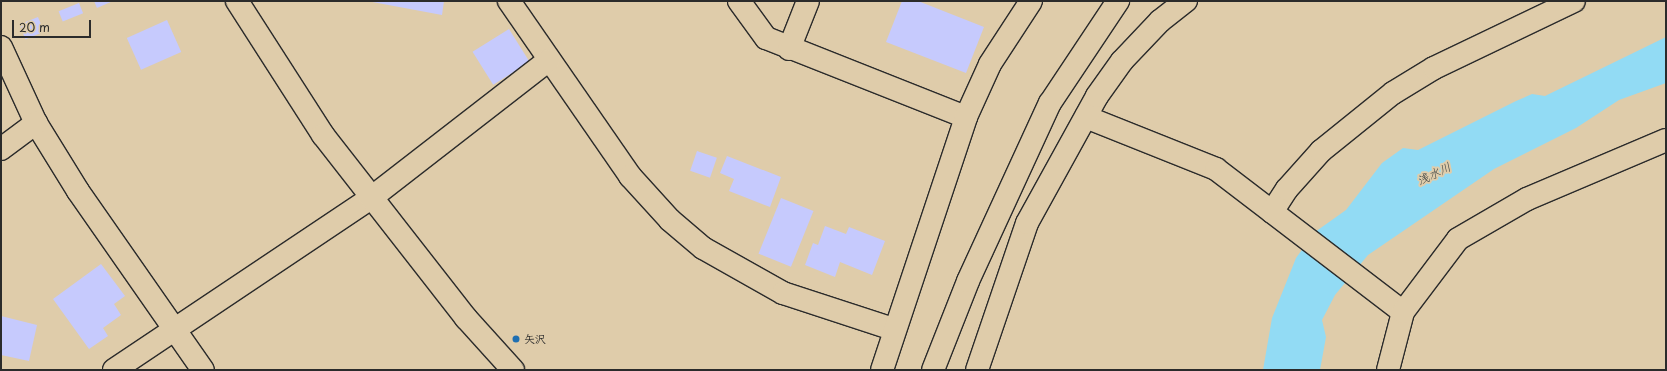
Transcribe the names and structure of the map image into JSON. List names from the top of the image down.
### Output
{
  "water": ["浅水川"],
  "places": ["矢沢"],
  "scale_bar": "20 m"
}
